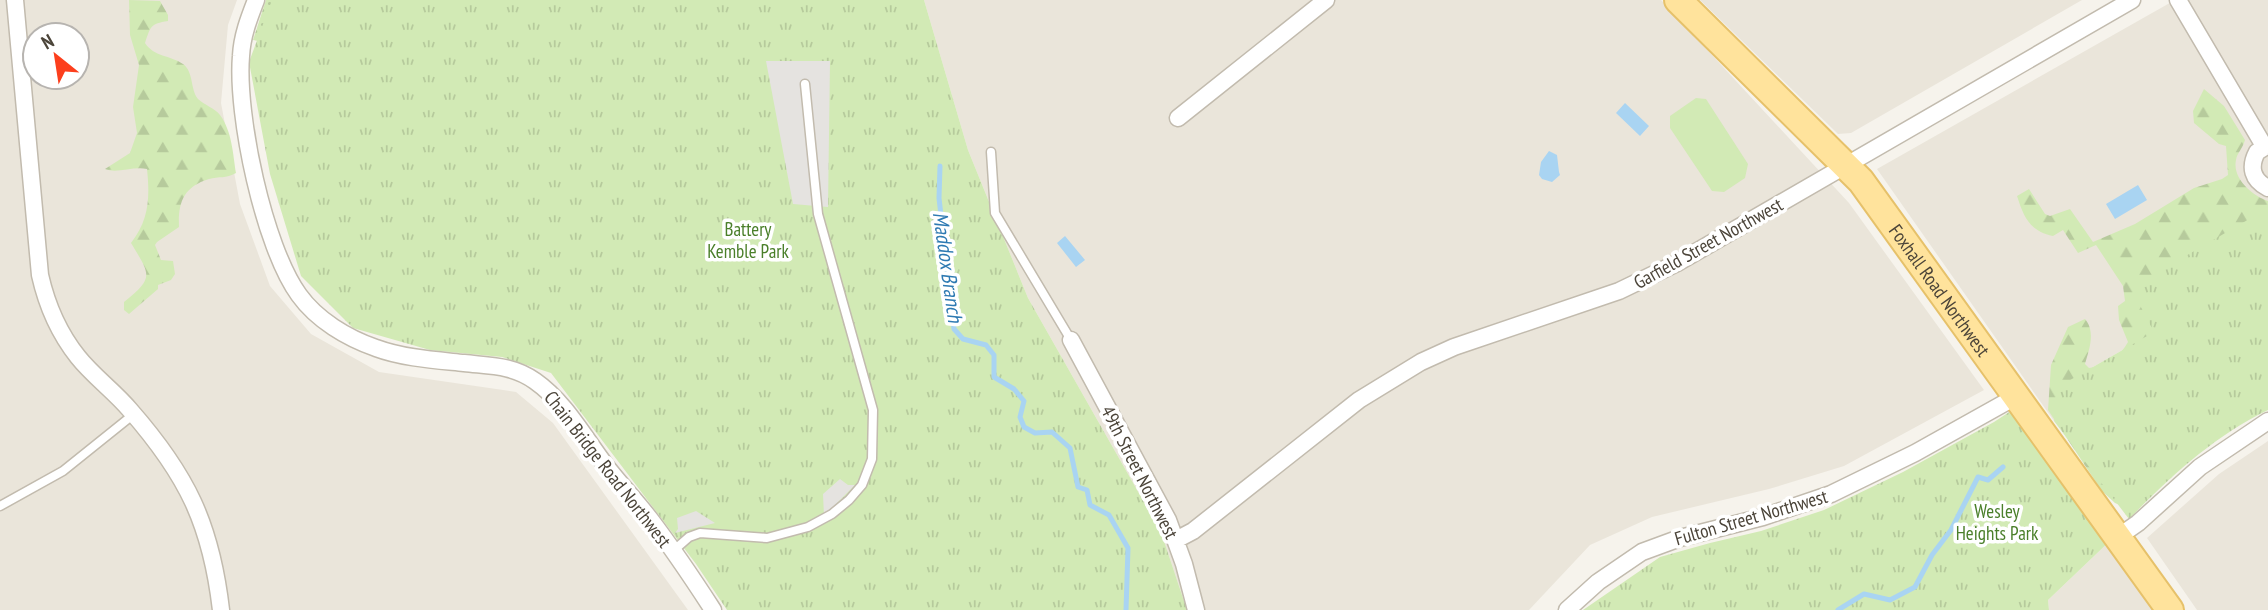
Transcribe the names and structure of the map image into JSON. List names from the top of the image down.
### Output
{
  "streets": {
    "main road": ["Foxhall Road Northwest"],
    "street": [
      "Garfield Street Northwest",
      "Chain Bridge Road Northwest",
      "49th Street Northwest",
      "Fulton Street Northwest"
    ]
  },
  "crossings": [
    ["Garfield Street Northwest", "Foxhall Road Northwest"],
    ["Garfield Street Northwest", "49th Street Northwest"],
    ["Foxhall Road Northwest", "Fulton Street Northwest"]
  ],
  "water": ["Maddox Branch"],
  "parks": ["Battery Kemble Park", "Wesley Heights Park"],
  "north": "top left"
}
